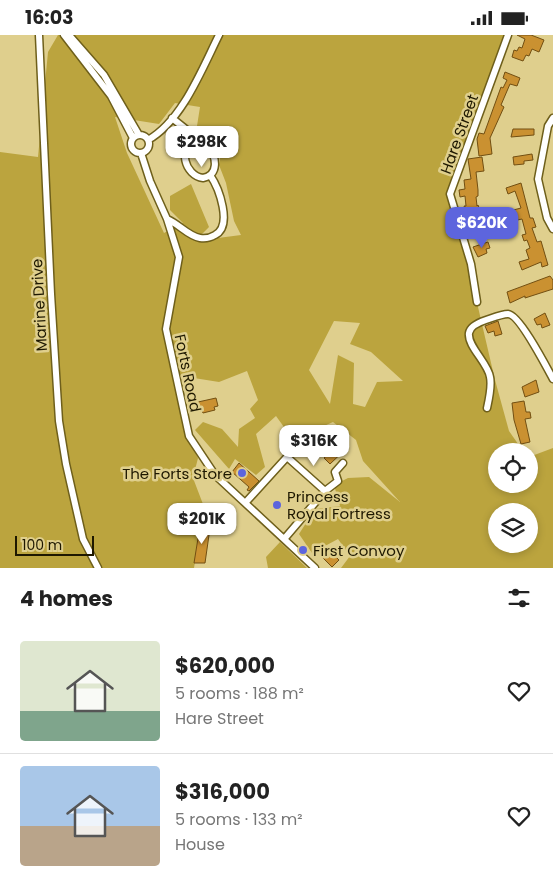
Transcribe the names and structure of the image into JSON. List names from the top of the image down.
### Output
{
  "streets": {
    "street": ["Hare Street", "Marine Drive", "Forts Road"]
  },
  "places": ["The Forts Store", "Princess Royal Fortress", "First Convoy"],
  "scale_bar": "100 m",
  "page": {
    "status": "16:03",
    "price": [
      "$298K",
      "$620K",
      "$316K",
      "$201K"
    ],
    "scale": "100 m",
    "heading": "4 homes",
    "list": [
      {
        "name": "$620,000",
        "note": "5 rooms · 188 m² · Hare Street"
      },
      {
        "name": "$316,000",
        "note": "5 rooms · 133 m² · House"
      }
    ]
  }
}
